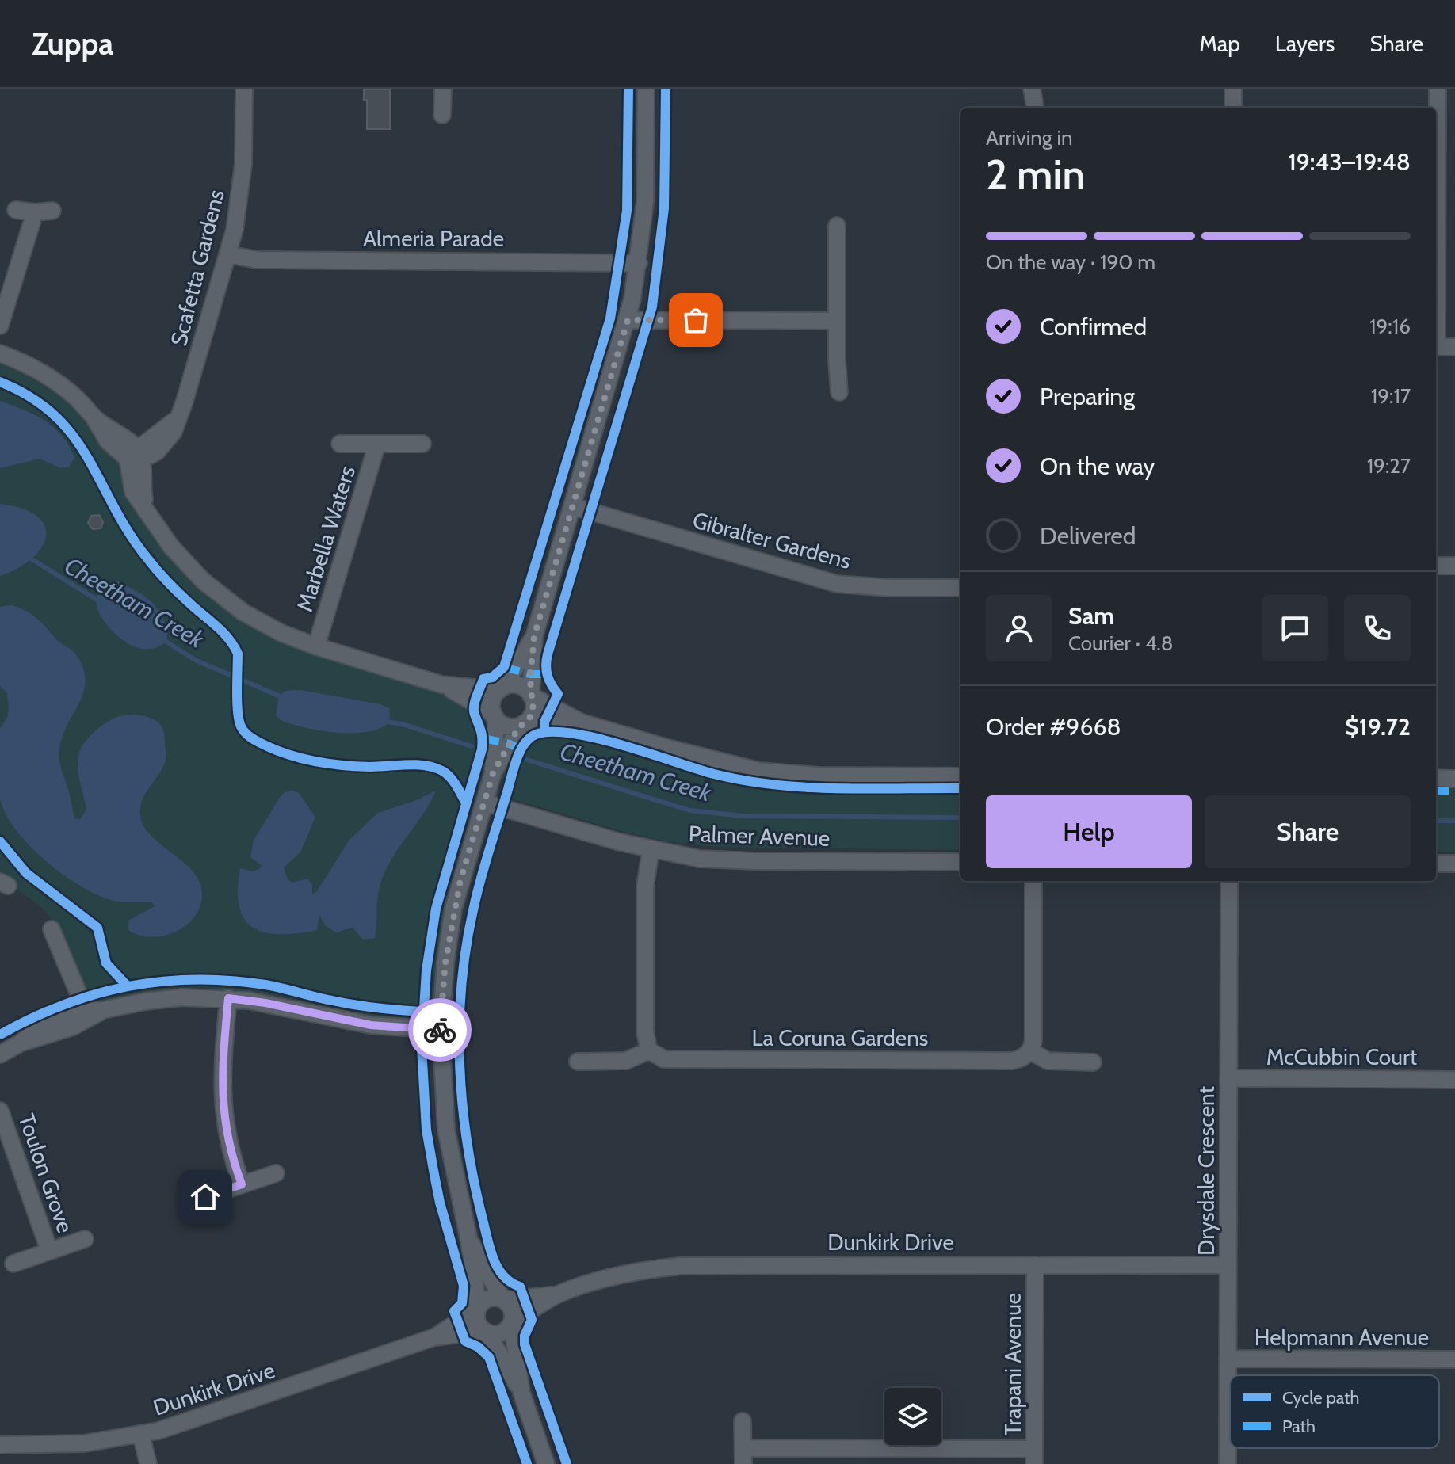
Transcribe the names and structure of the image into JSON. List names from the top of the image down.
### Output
{
  "streets": {
    "street": [
      "Almeria Parade",
      "Scafetta Gardens",
      "Marbella Waters",
      "Gibralter Gardens",
      "Palmer Avenue",
      "La Coruna Gardens",
      "McCubbin Court",
      "Drysdale Crescent",
      "Toulon Grove",
      "Dunkirk Drive",
      "Helpmann Avenue",
      "Trapani Avenue"
    ]
  },
  "crossings": [
    ["Almeria Parade", "Scafetta Gardens"],
    ["McCubbin Court", "Drysdale Crescent"],
    ["Drysdale Crescent", "Dunkirk Drive"],
    ["Drysdale Crescent", "Helpmann Avenue"],
    ["Dunkirk Drive", "Trapani Avenue"]
  ],
  "water": ["Cheetham Creek"],
  "legend": ["Cycle path", "Path"],
  "page": {
    "header": "Zuppa",
    "nav": ["Map", "Layers", "Share"],
    "heading": ["2 min", "Arriving in", "19:43–19:48"],
    "panel": [
      "Sam",
      "Courier · 4.8",
      "Order #9668",
      "$19.72"
    ],
    "bar": "On the way · 190 m",
    "list": [
      ["Confirmed", "19:16"],
      ["Preparing", "19:17"],
      ["On the way", "19:27"],
      "Delivered"
    ],
    "buttons": ["Help", "Share"]
  }
}
